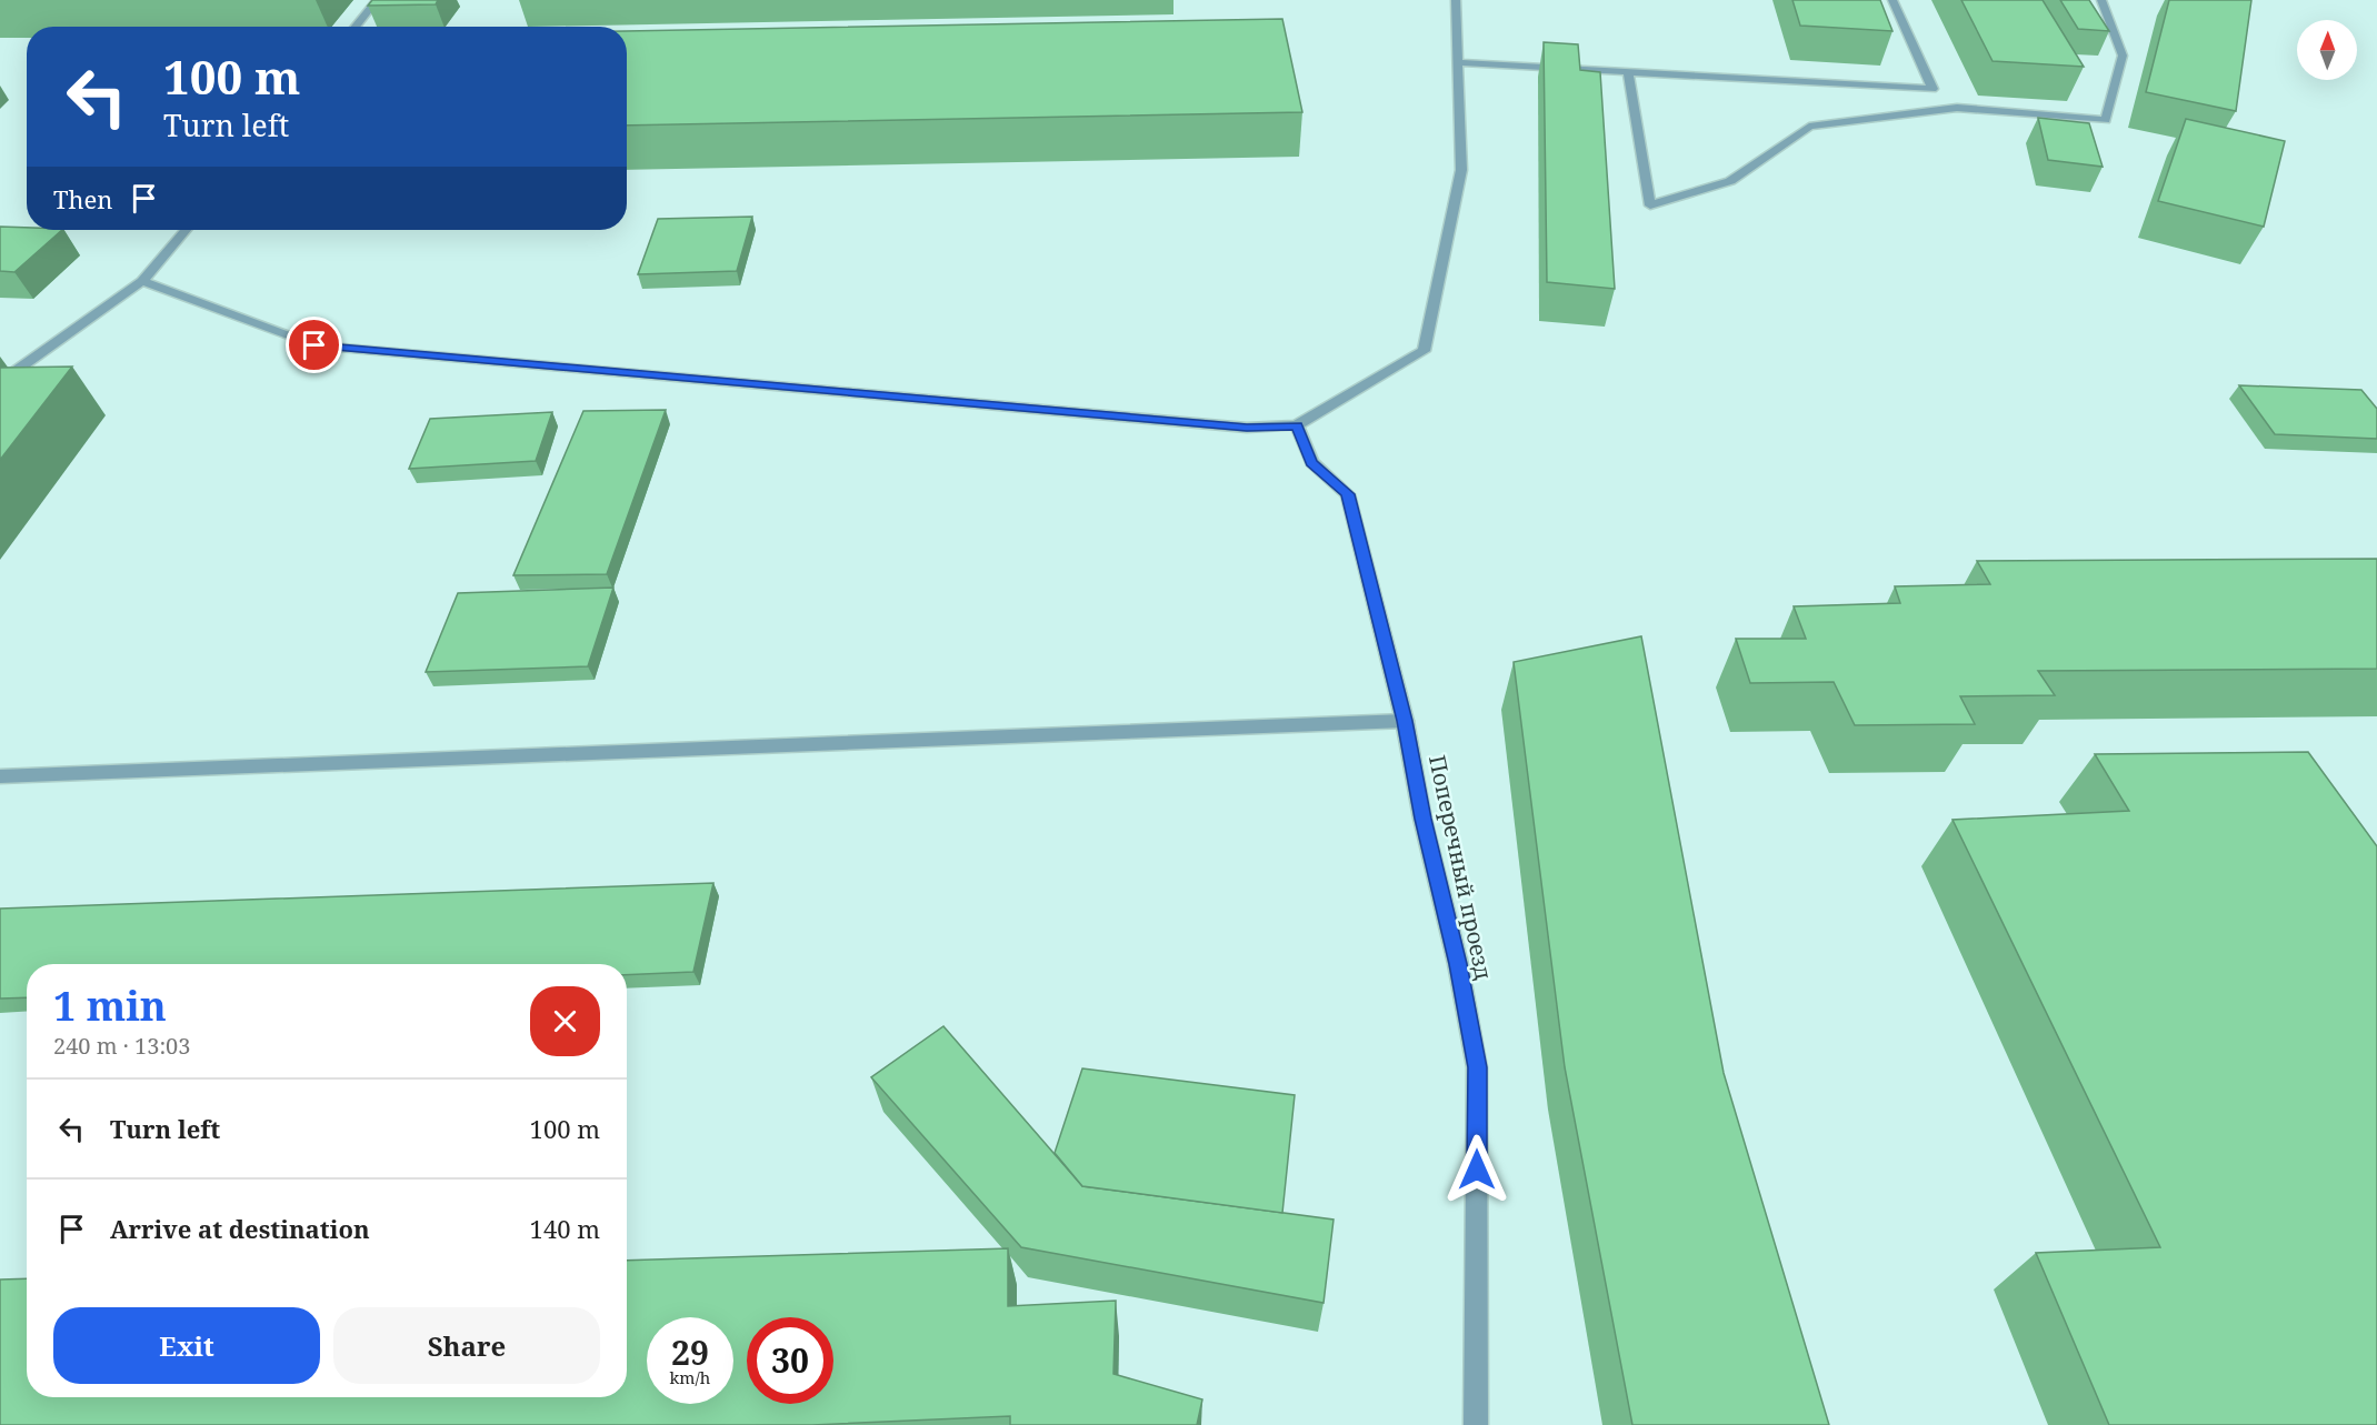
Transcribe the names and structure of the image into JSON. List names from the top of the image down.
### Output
{
  "streets": {
    "street": ["Поперечный проезд"]
  },
  "north": "top",
  "page": {
    "turn": ["100 m", "Turn left"],
    "then": "Then",
    "heading": ["1 min", "240 m · 13:03"],
    "list": [
      {
        "name": "Turn left",
        "value": "100 m"
      },
      {
        "name": "Arrive at destination",
        "value": "140 m"
      }
    ],
    "buttons": ["Exit", "Share"],
    "speed": "29 km/h",
    "limit": "30"
  }
}
